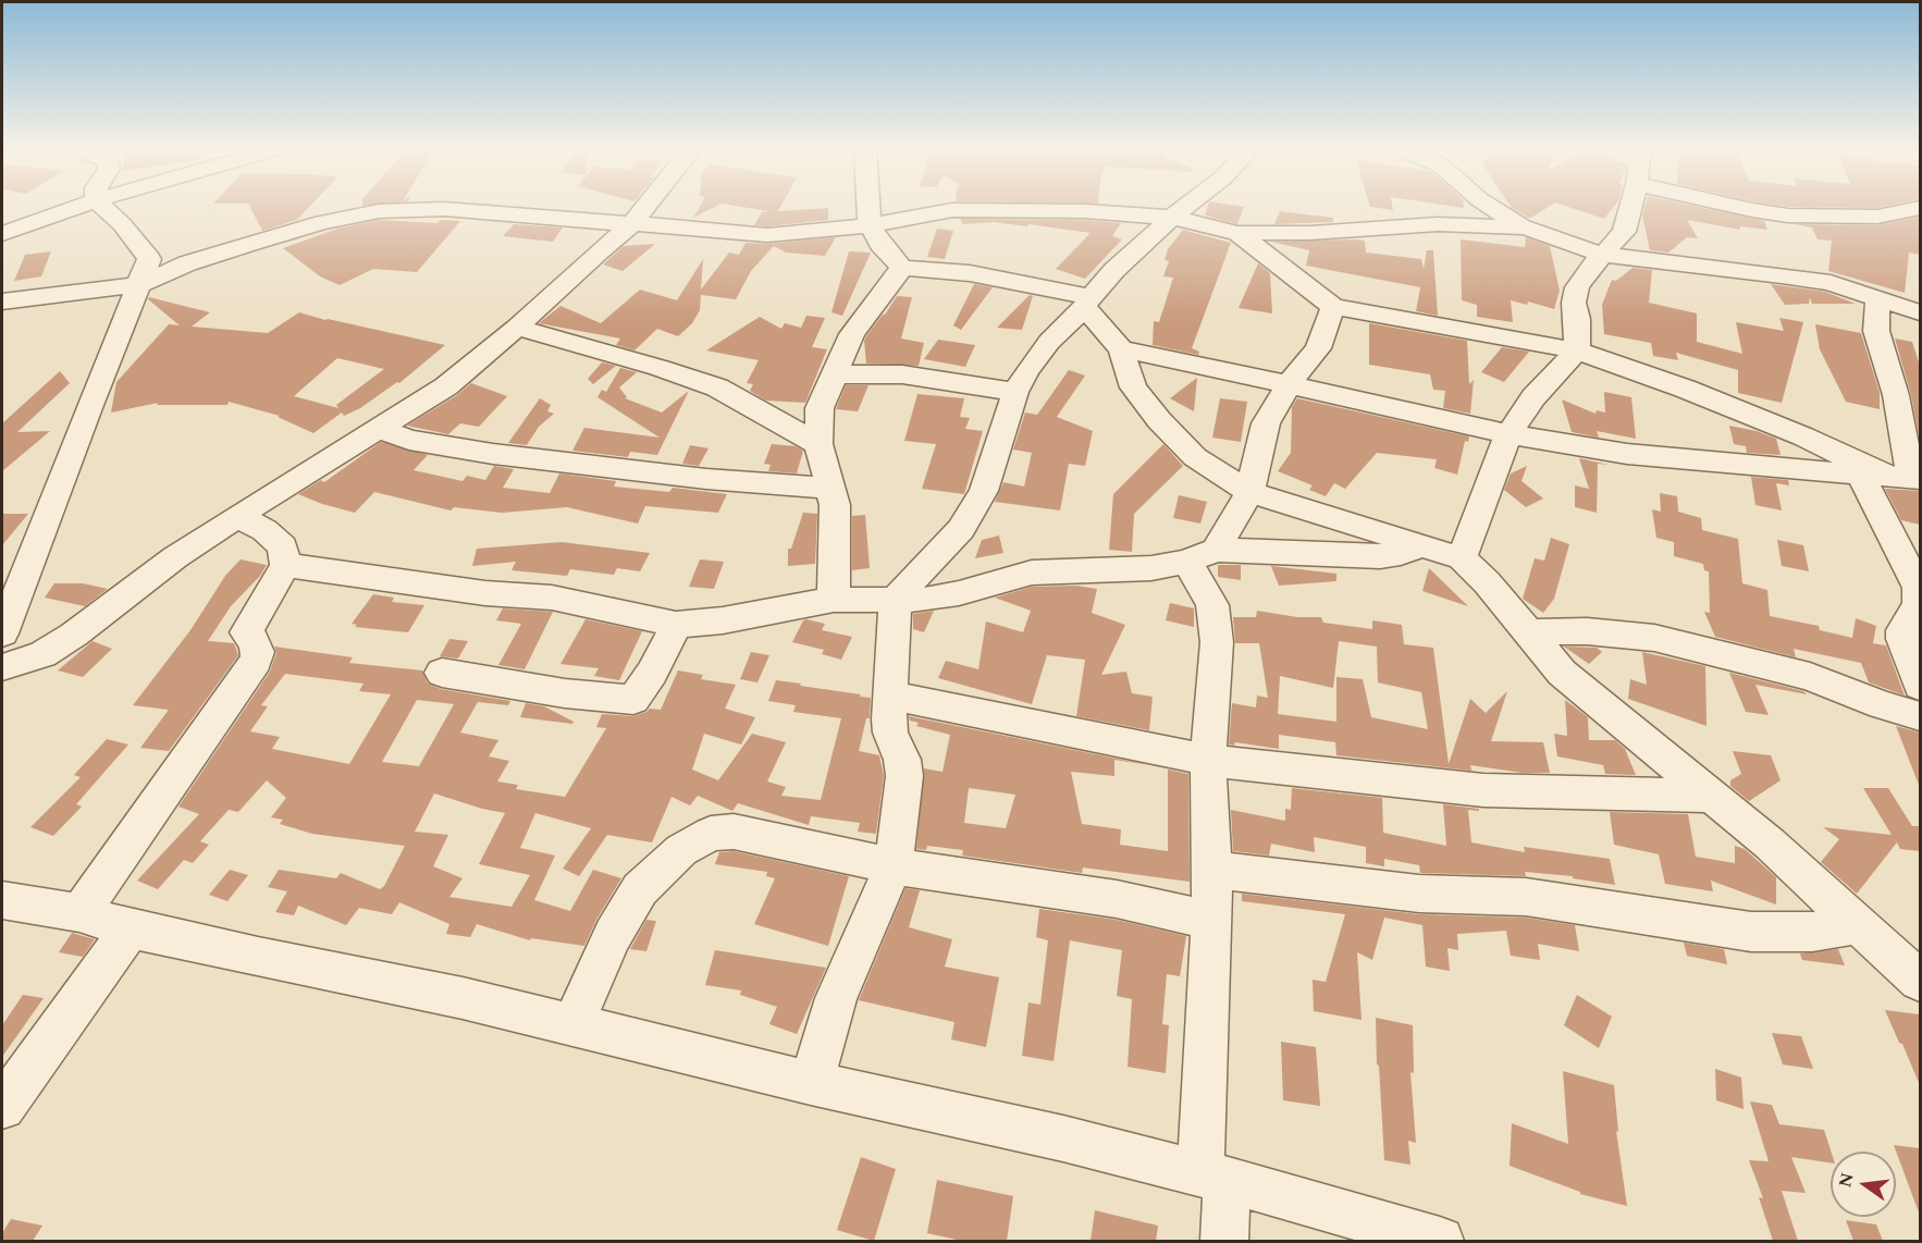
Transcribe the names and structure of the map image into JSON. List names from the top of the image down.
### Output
{
  "north": "left"
}
